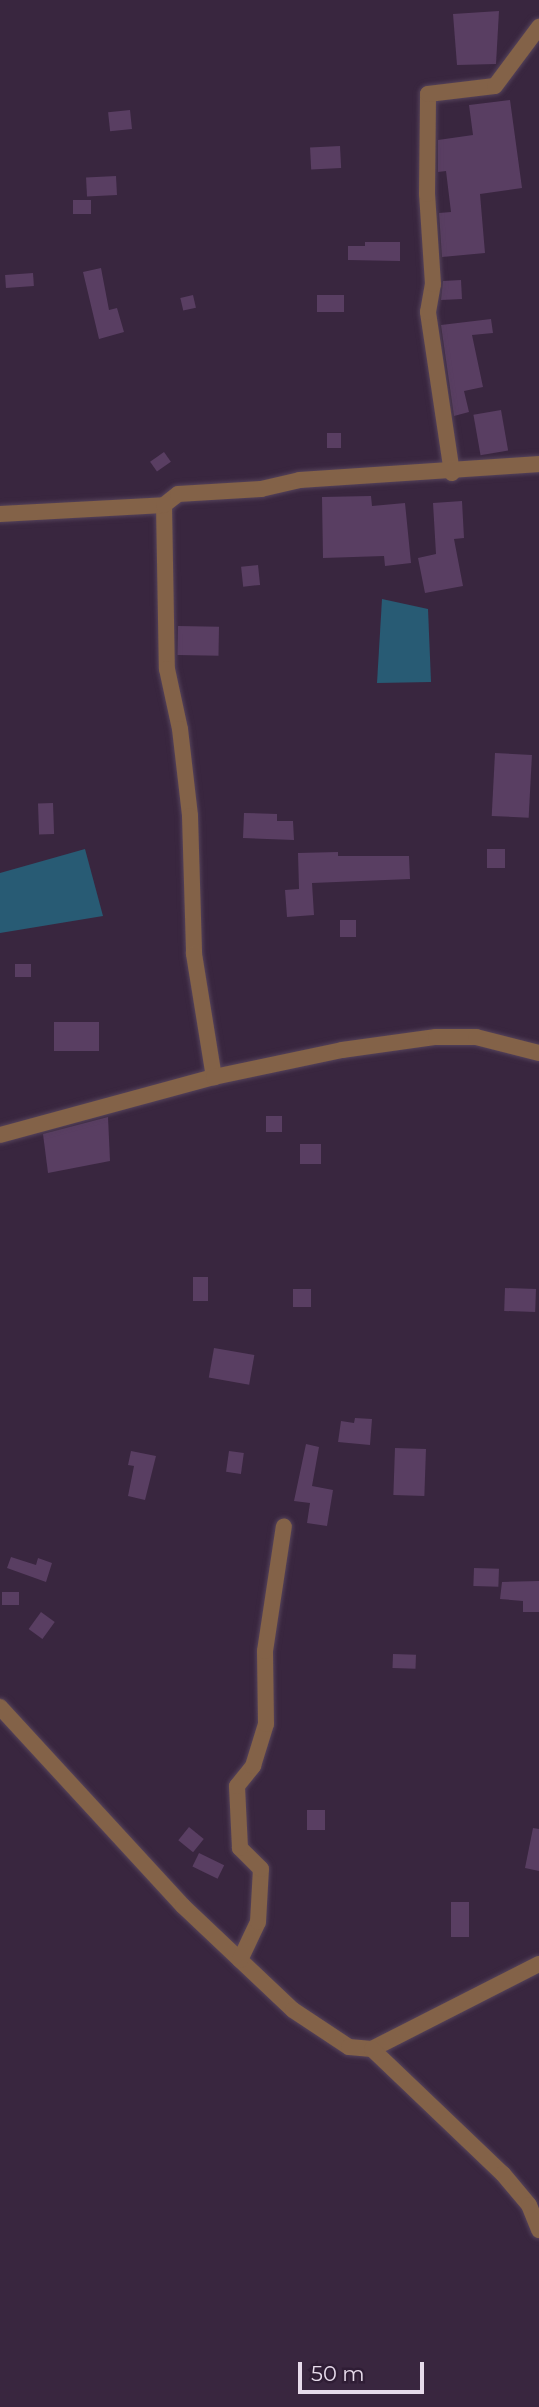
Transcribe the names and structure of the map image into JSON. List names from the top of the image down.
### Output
{
  "scale_bar": "50 m"
}
